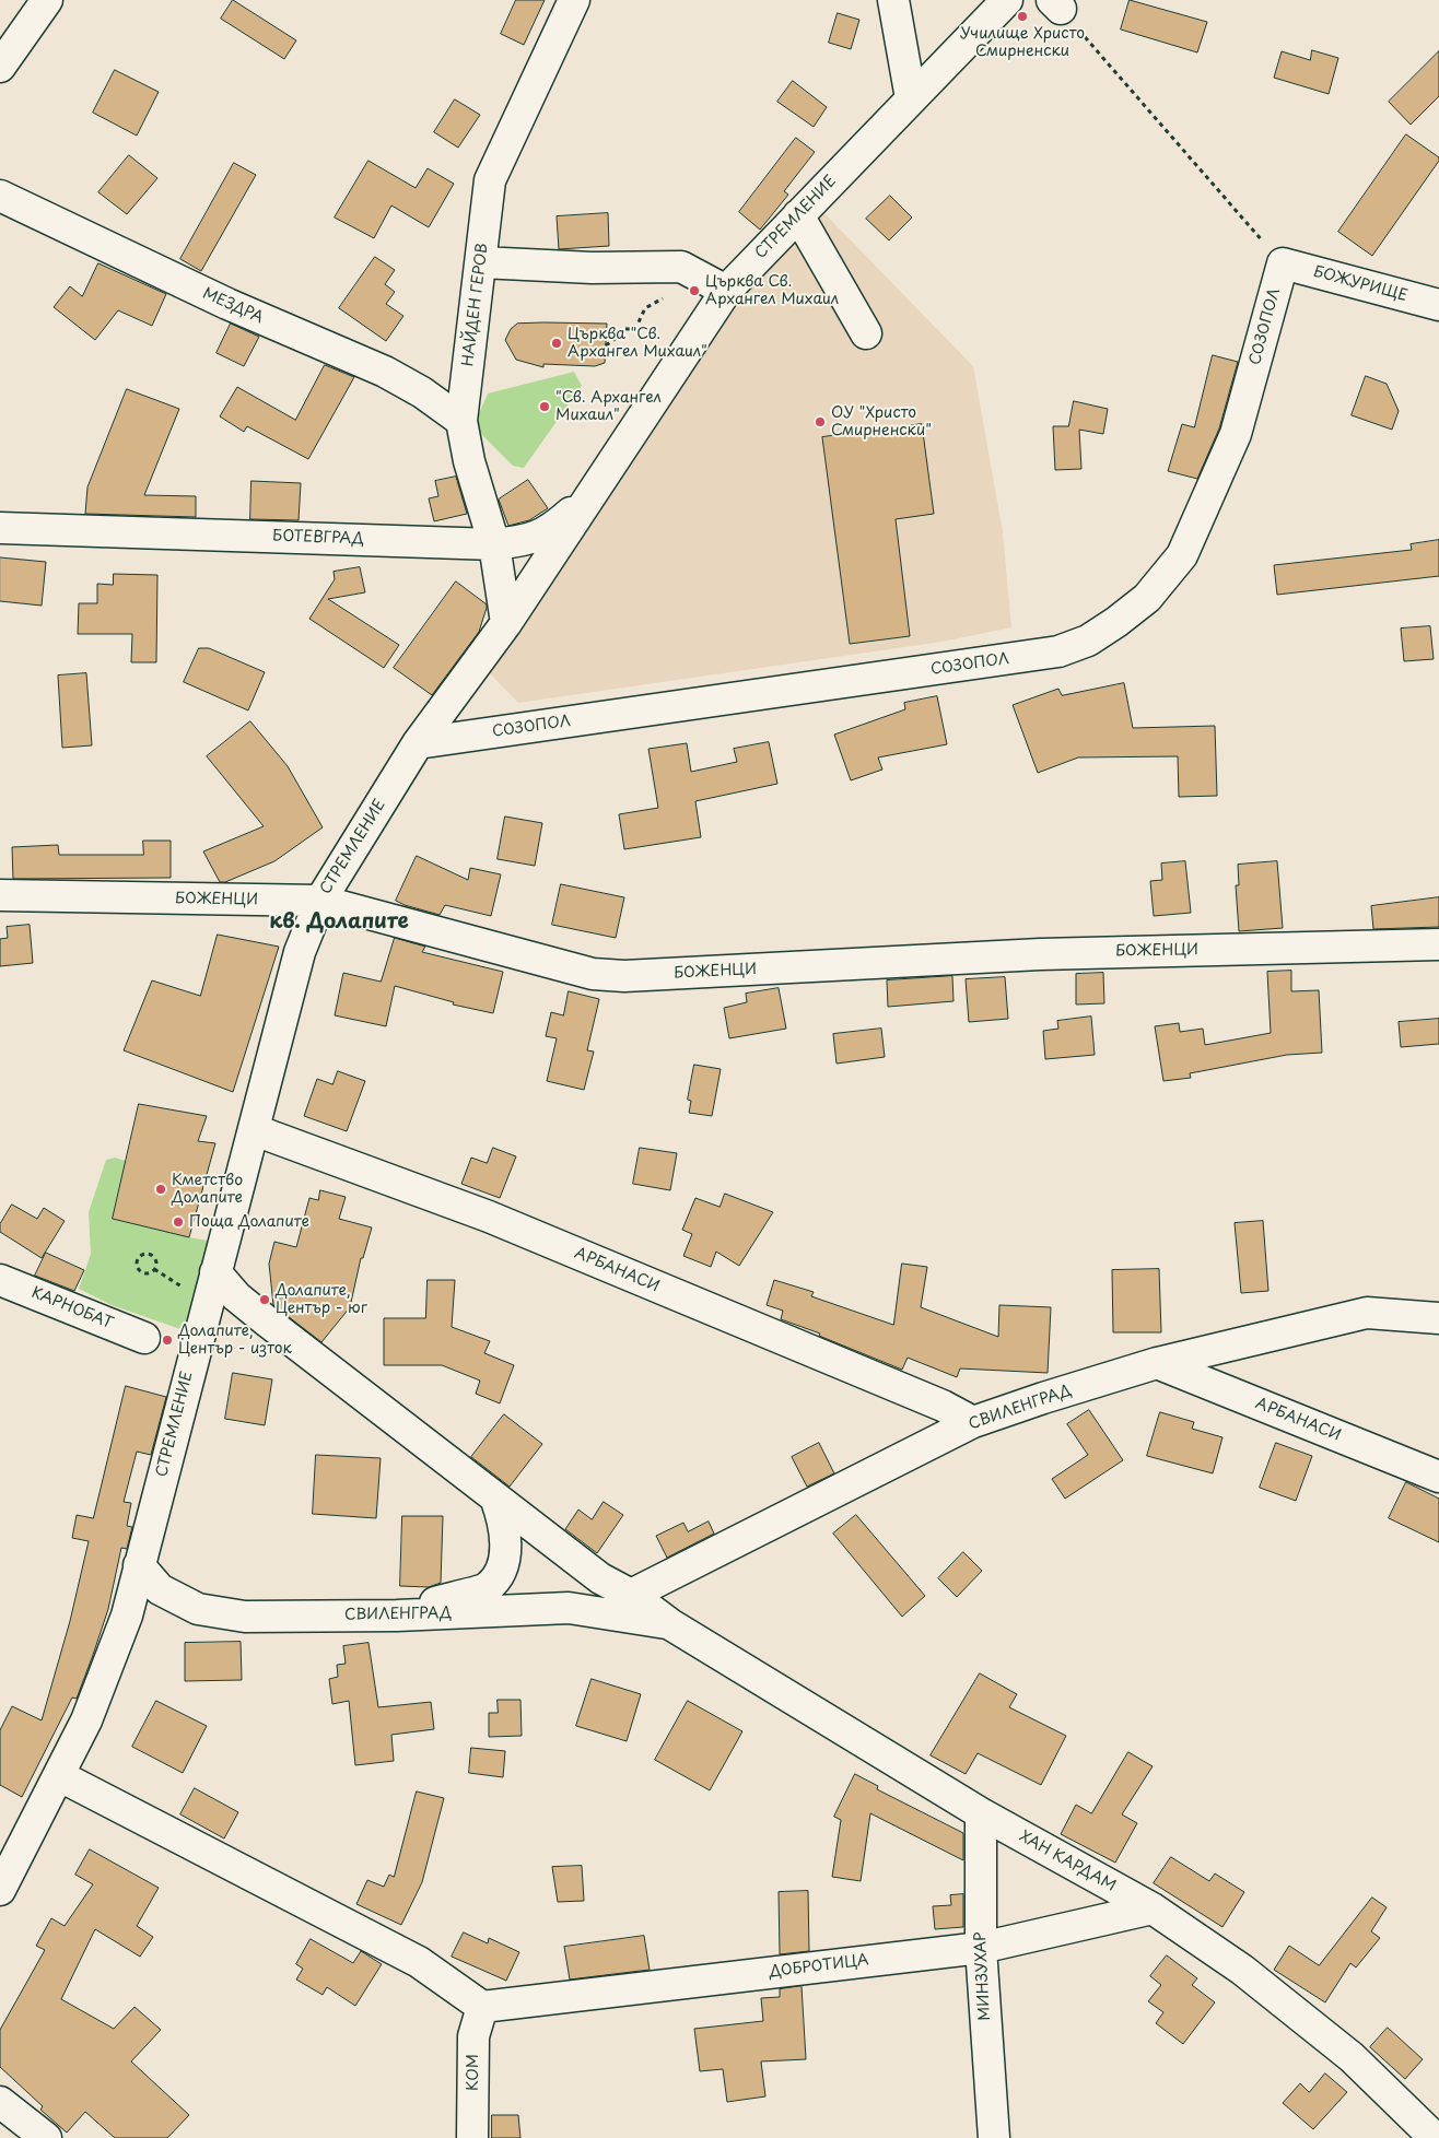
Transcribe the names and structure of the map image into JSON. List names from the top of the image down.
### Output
{
  "streets": {
    "street": [
      "СТРЕМЛЕНИЕ",
      "БОЖУРИЩЕ",
      "НАЙДЕН ГЕРОВ",
      "МЕЗДРА",
      "СОЗОПОЛ",
      "БОТЕВГРАД",
      "БОЖЕНЦИ",
      "АРБАНАСИ",
      "КАРНОБАТ",
      "СВИЛЕНГРАД",
      "ХАН КАРДАМ",
      "ДОБРОТИЦА",
      "МИНЗУХАР",
      "КОМ"
    ]
  },
  "crossings": [
    ["СТРЕМЛЕНИЕ", "НАЙДЕН ГЕРОВ"],
    ["СТРЕМЛЕНИЕ", "СОЗОПОЛ"],
    ["СТРЕМЛЕНИЕ", "БОТЕВГРАД"],
    ["СТРЕМЛЕНИЕ", "БОЖЕНЦИ"],
    ["СТРЕМЛЕНИЕ", "АРБАНАСИ"],
    ["СТРЕМЛЕНИЕ", "СВИЛЕНГРАД"],
    ["СТРЕМЛЕНИЕ", "ХАН КАРДАМ"],
    ["БОЖУРИЩЕ", "СОЗОПОЛ"],
    ["НАЙДЕН ГЕРОВ", "МЕЗДРА"],
    ["НАЙДЕН ГЕРОВ", "БОТЕВГРАД"],
    ["АРБАНАСИ", "СВИЛЕНГРАД"],
    ["СВИЛЕНГРАД", "ХАН КАРДАМ"],
    ["ХАН КАРДАМ", "ДОБРОТИЦА"],
    ["ХАН КАРДАМ", "МИНЗУХАР"],
    ["ДОБРОТИЦА", "МИНЗУХАР"],
    ["ДОБРОТИЦА", "КОМ"]
  ],
  "districts": ["кв. Долапите"],
  "places": [
    "Училище Христо Смирненски",
    "Църква Св. Архангел Михаил",
    "Църква \"Св. Архангел Михаил\"",
    "\"Св. Архангел Михаил\"",
    "ОУ \"Христо Смирненски\"",
    "Кметство Долапите",
    "Поща Долапите",
    "Долапите, Център - юг",
    "Долапите, Център - изток"
  ]
}
